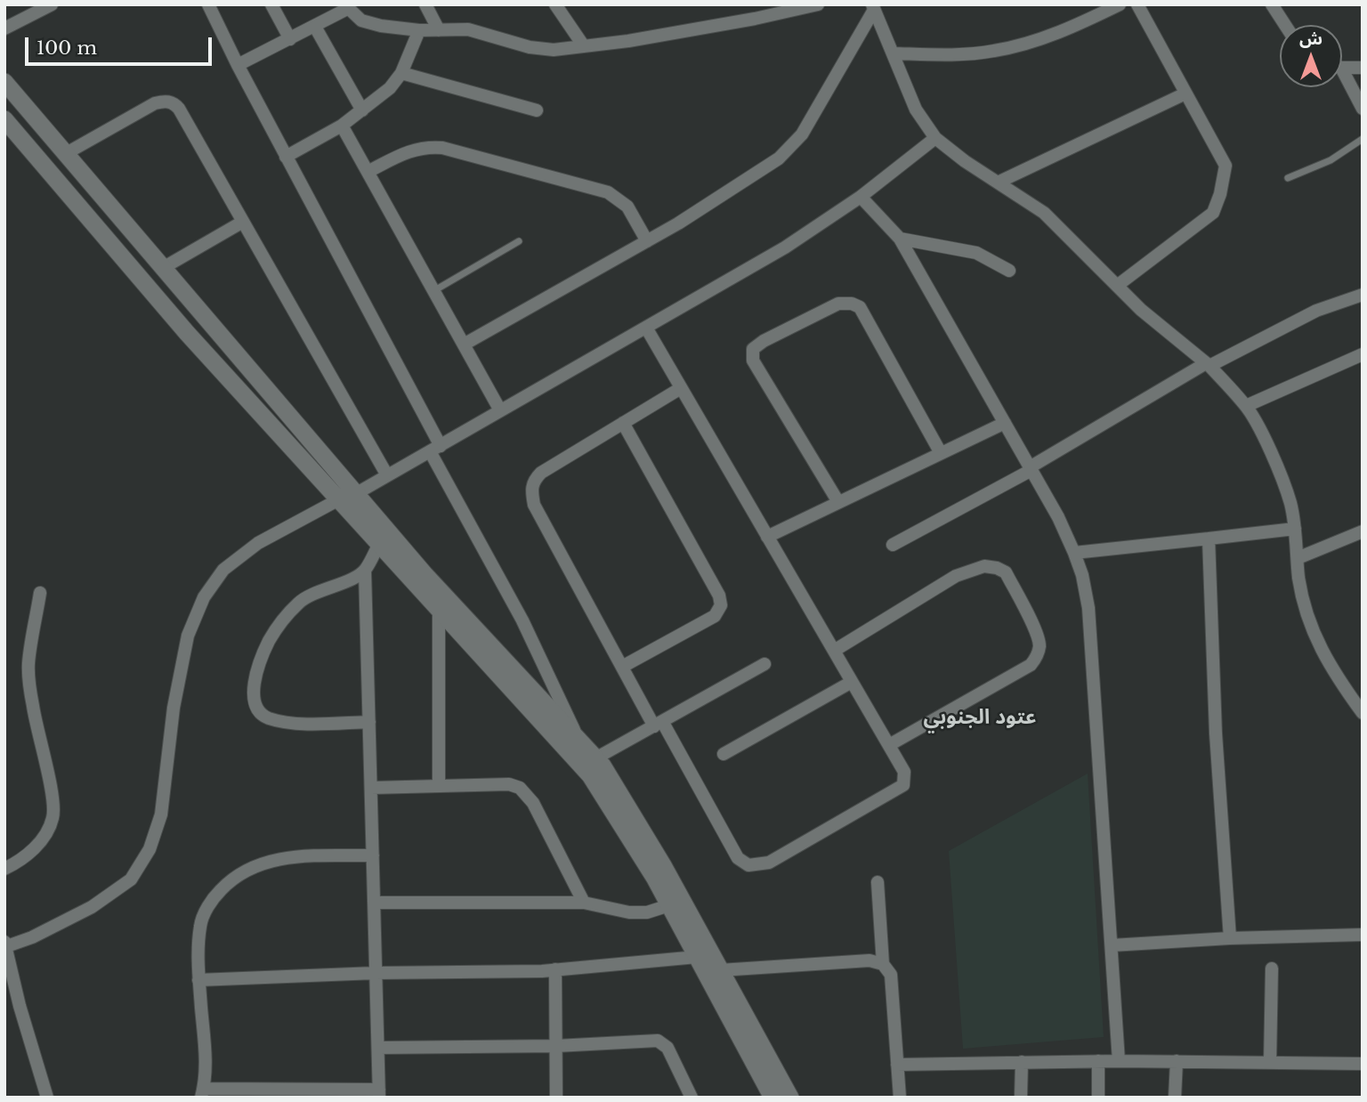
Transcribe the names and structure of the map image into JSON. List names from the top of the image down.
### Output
{
  "districts": ["عتود الجنوبي"],
  "scale_bar": "100 m",
  "north": "top"
}
